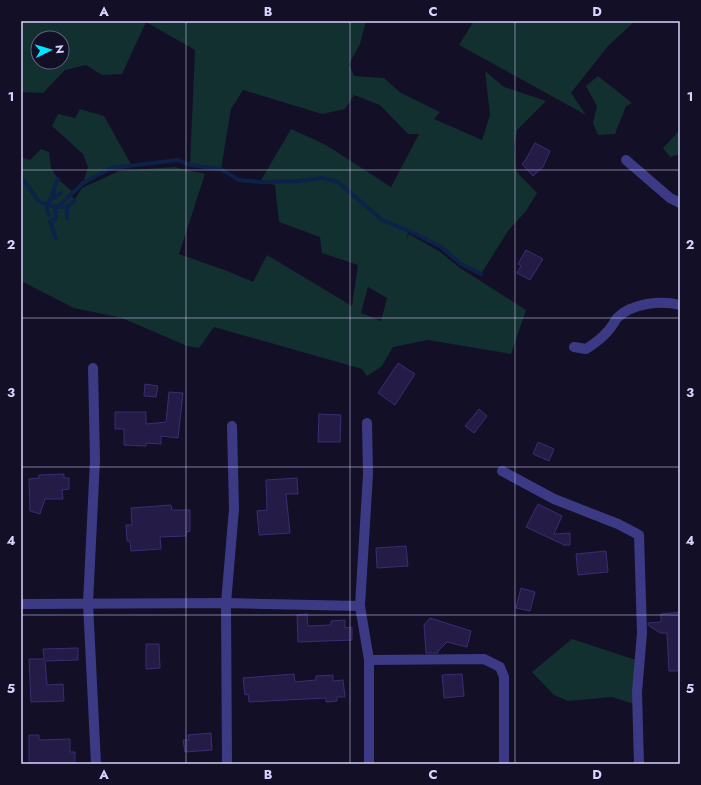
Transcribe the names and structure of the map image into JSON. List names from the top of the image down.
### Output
{
  "north": "right",
  "grid": {
    "columns": [
      "A",
      "B",
      "C",
      "D"
    ],
    "rows": [
      "1",
      "2",
      "3",
      "4",
      "5"
    ]
  }
}
